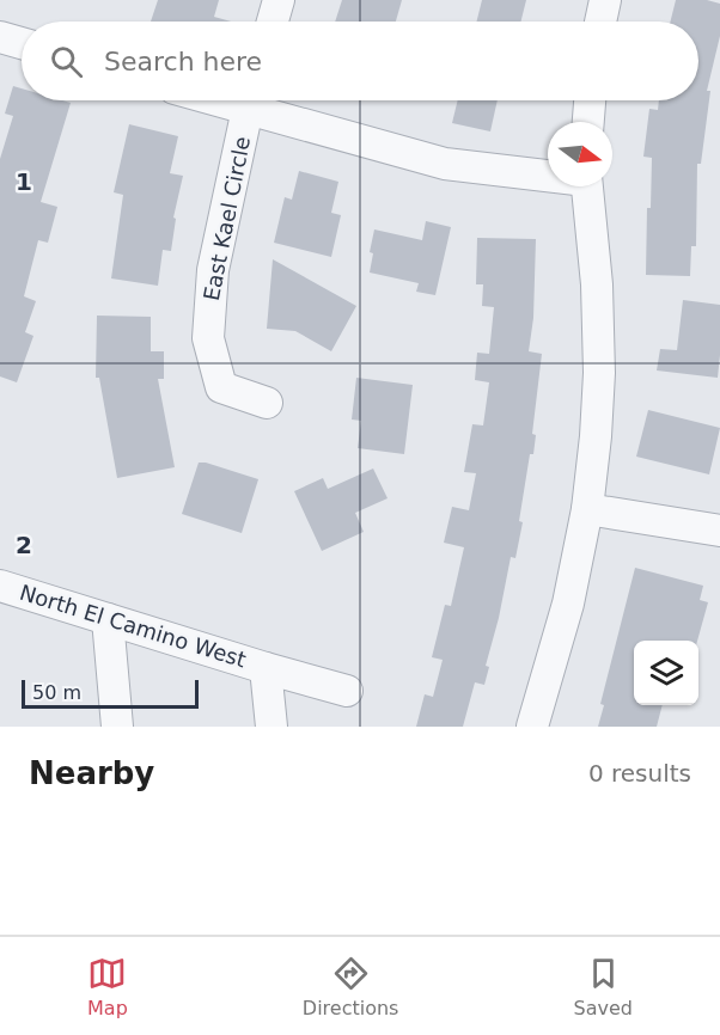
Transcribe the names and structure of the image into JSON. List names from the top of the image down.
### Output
{
  "streets": {
    "street": ["East Kael Circle", "North El Camino West"]
  },
  "scale_bar": "50 m",
  "north": "right",
  "page": {
    "search": "Search here",
    "scale": "50 m",
    "heading": ["Nearby", "0 results"],
    "nav": ["Map", "Directions", "Saved"]
  },
  "grid": {
    "rows": ["1", "2"]
  }
}
